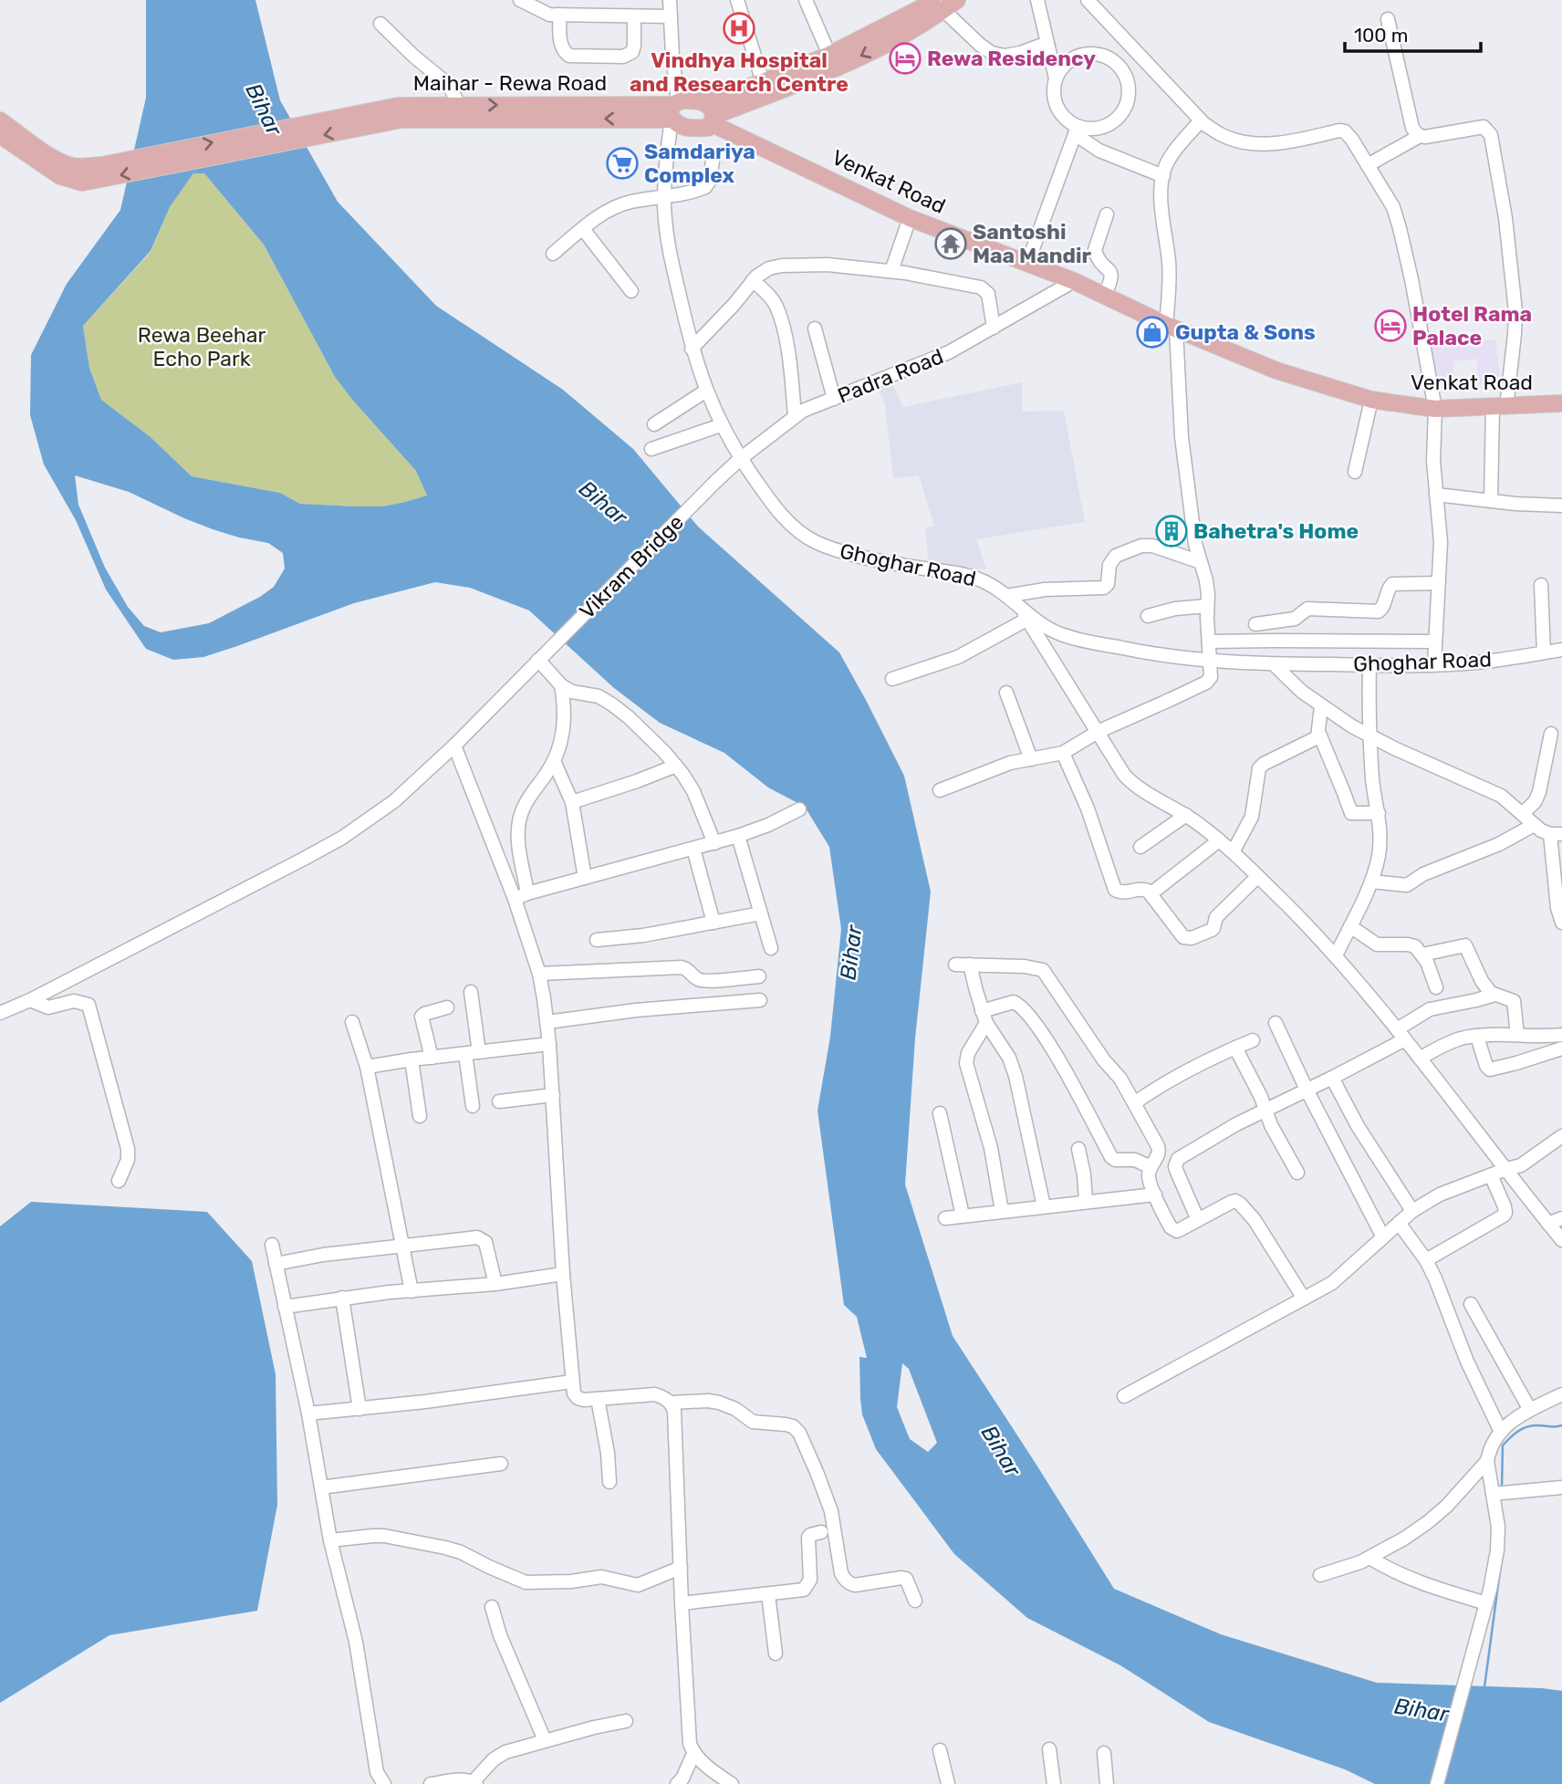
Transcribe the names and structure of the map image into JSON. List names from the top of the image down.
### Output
{
  "streets": {
    "main road": ["Maihar - Rewa Road", "Venkat Road"],
    "street": ["Padra Road", "Ghoghar Road", "Vikram Bridge"]
  },
  "crossings": [
    ["Maihar - Rewa Road", "Venkat Road"],
    ["Maihar - Rewa Road", "Ghoghar Road"],
    ["Venkat Road", "Padra Road"],
    ["Venkat Road", "Ghoghar Road"],
    ["Padra Road", "Ghoghar Road"],
    ["Padra Road", "Vikram Bridge"]
  ],
  "water": ["Bihar"],
  "parks": ["Rewa Beehar Echo Park"],
  "places": {
    "hospital": ["Vindhya Hospital and Research Centre"],
    "hotel": ["Rewa Residency", "Hotel Rama Palace"],
    "supermarket": ["Samdariya Complex"],
    "temple": ["Santoshi Maa Mandir"],
    "shop": ["Gupta & Sons"],
    "building": ["Bahetra's Home"]
  },
  "scale_bar": "100 m"
}
